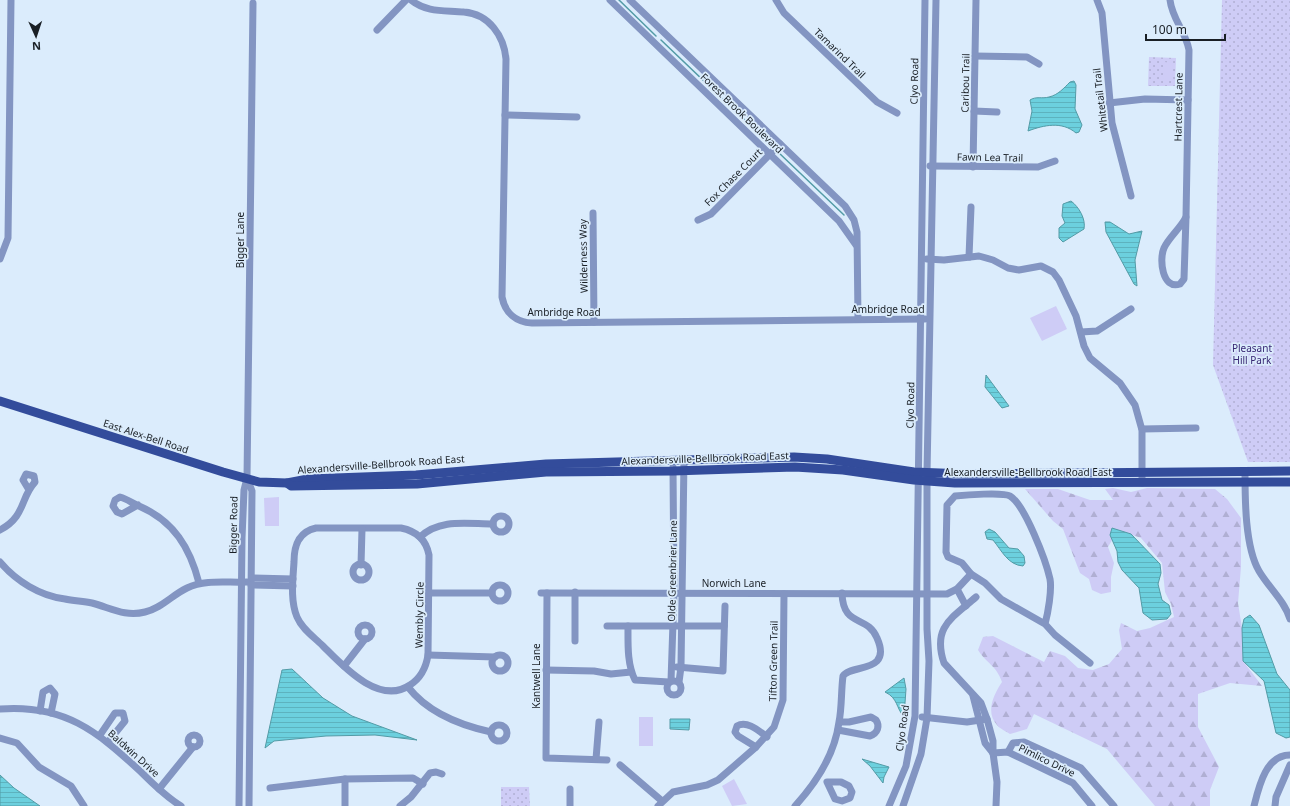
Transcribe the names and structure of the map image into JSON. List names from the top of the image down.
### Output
{
  "streets": {
    "main road": ["East Alex-Bell Road", "Alexandersville-Bellbrook Road East"],
    "street": [
      "Tamarind Trail",
      "Clyo Road",
      "Caribou Trail",
      "Whitetail Trail",
      "Hartcrest Lane",
      "Forest Brook Boulevard",
      "Fawn Lea Trail",
      "Fox Chase Court",
      "Bigger Lane",
      "Wilderness Way",
      "Ambridge Road",
      "Bigger Road",
      "Olde Greenbrier Lane",
      "Norwich Lane",
      "Wembly Circle",
      "Tifton Green Trail",
      "Kantwell Lane",
      "Baldwin Drive",
      "Pimlico Drive"
    ]
  },
  "crossings": [
    ["Clyo Road", "Fawn Lea Trail"],
    ["Clyo Road", "Ambridge Road"],
    ["Clyo Road", "Alexandersville-Bellbrook Road East"],
    ["Clyo Road", "Norwich Lane"],
    ["Caribou Trail", "Fawn Lea Trail"],
    ["Forest Brook Boulevard", "Fox Chase Court"],
    ["Forest Brook Boulevard", "Ambridge Road"],
    ["Bigger Lane", "East Alex-Bell Road"],
    ["Bigger Lane", "Bigger Road"],
    ["Wilderness Way", "Ambridge Road"],
    ["East Alex-Bell Road", "Alexandersville-Bellbrook Road East"],
    ["East Alex-Bell Road", "Bigger Road"],
    ["Alexandersville-Bellbrook Road East", "Olde Greenbrier Lane"],
    ["Olde Greenbrier Lane", "Norwich Lane"],
    ["Norwich Lane", "Tifton Green Trail"],
    ["Norwich Lane", "Kantwell Lane"]
  ],
  "parks": ["Pleasant Hill Park"],
  "scale_bar": "100 m",
  "north": "bottom"
}
